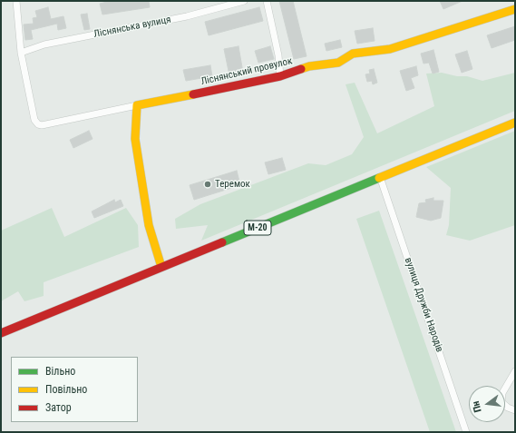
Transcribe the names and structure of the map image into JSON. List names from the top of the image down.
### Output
{
  "streets": {
    "main road": ["Ліснянський провулок", "М-20"],
    "street": ["Ліснянська вулиця", "вулиця Дружби Народів"]
  },
  "crossings": [
    ["М-20", "вулиця Дружби Народів"]
  ],
  "places": ["Теремок"],
  "legend": ["Вільно", "Повільно", "Затор"],
  "north": "left"
}
